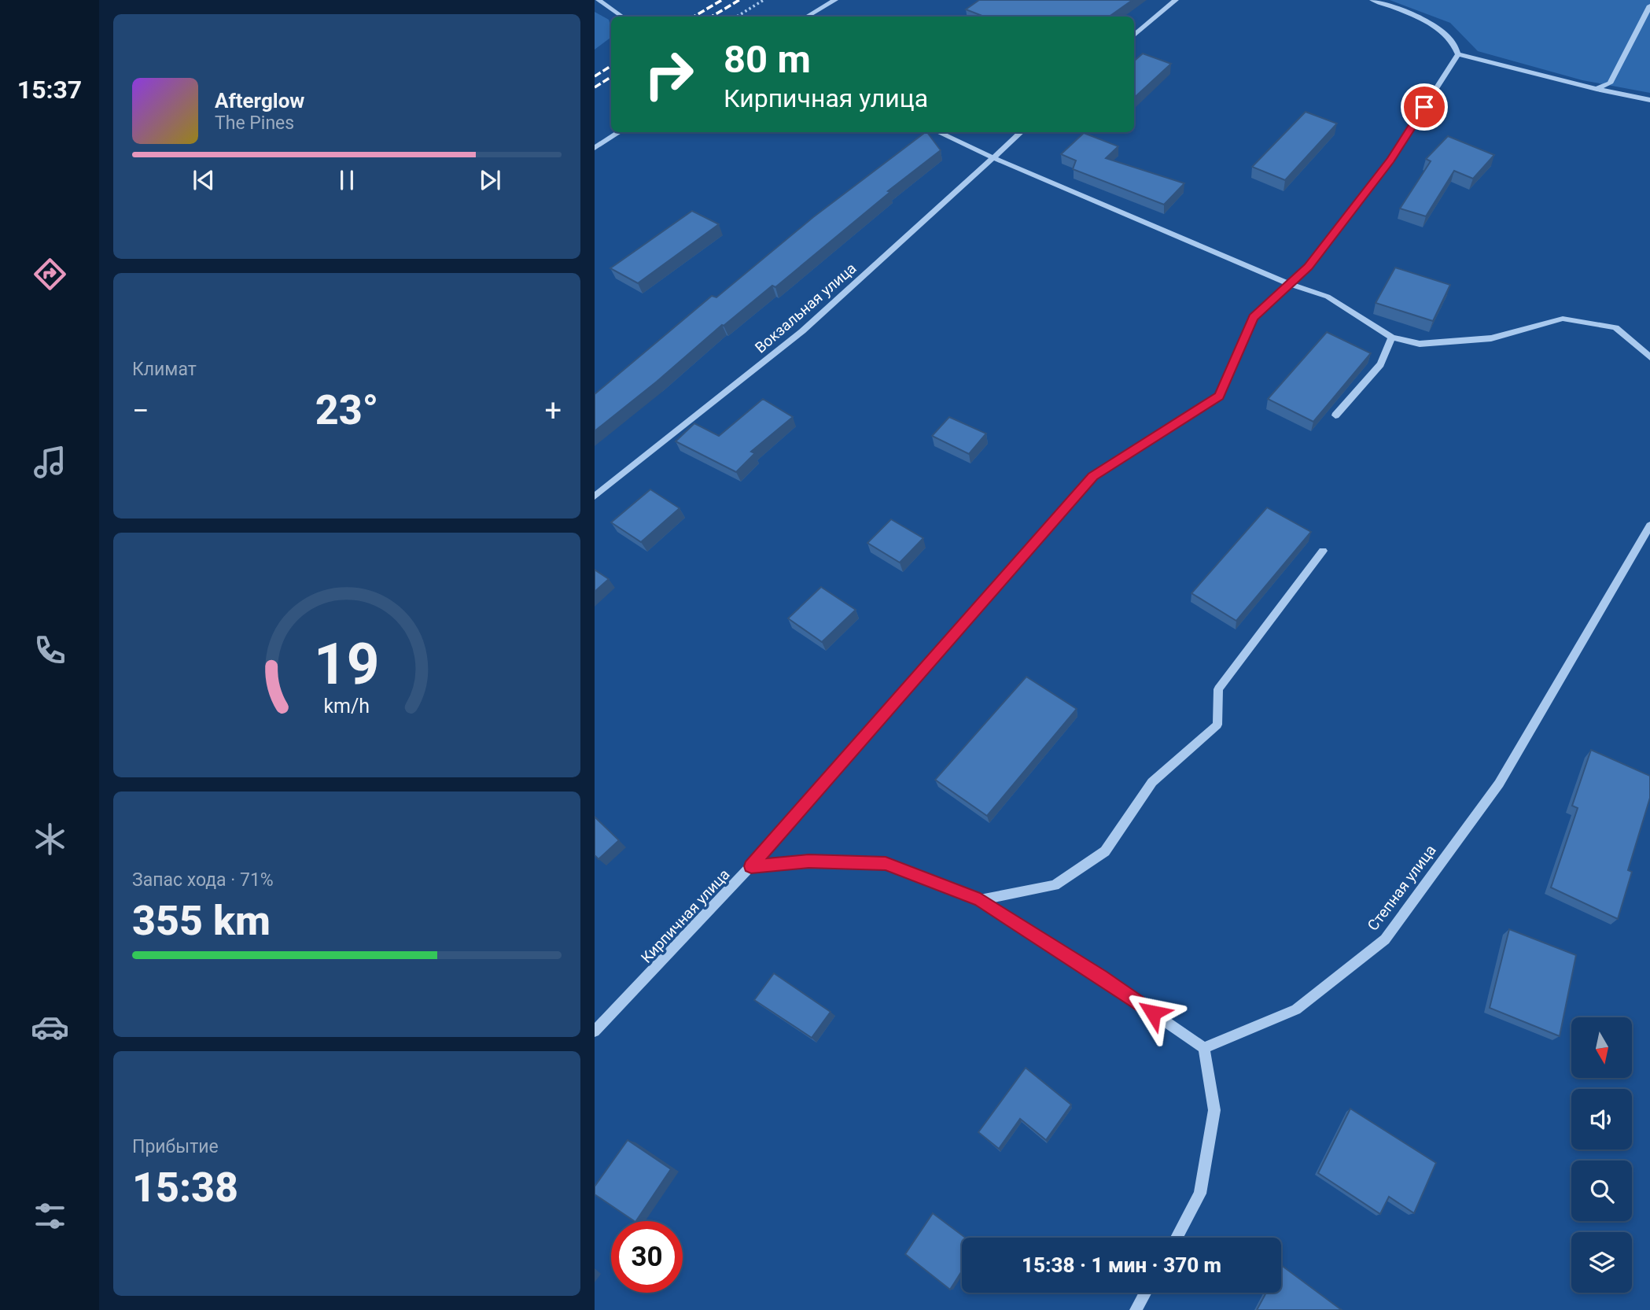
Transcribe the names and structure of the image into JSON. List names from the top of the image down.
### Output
{
  "streets": {
    "street": ["Вокзальная улица", "Степная улица", "Кирпичная улица"]
  },
  "north": "bottom",
  "page": {
    "tabs": "15:37",
    "turn": ["80 m", "Кирпичная улица"],
    "song": ["Afterglow", "The Pines"],
    "tile": [
      "Климат",
      ["Запас хода · 71%", "355 km"],
      ["Прибытие", "15:38"]
    ],
    "heat": ["−", "23°", "+"],
    "limit": "30",
    "trip": "15:38 · 1 мин · 370 m",
    "gauge": ["19", "km/h"]
  }
}
